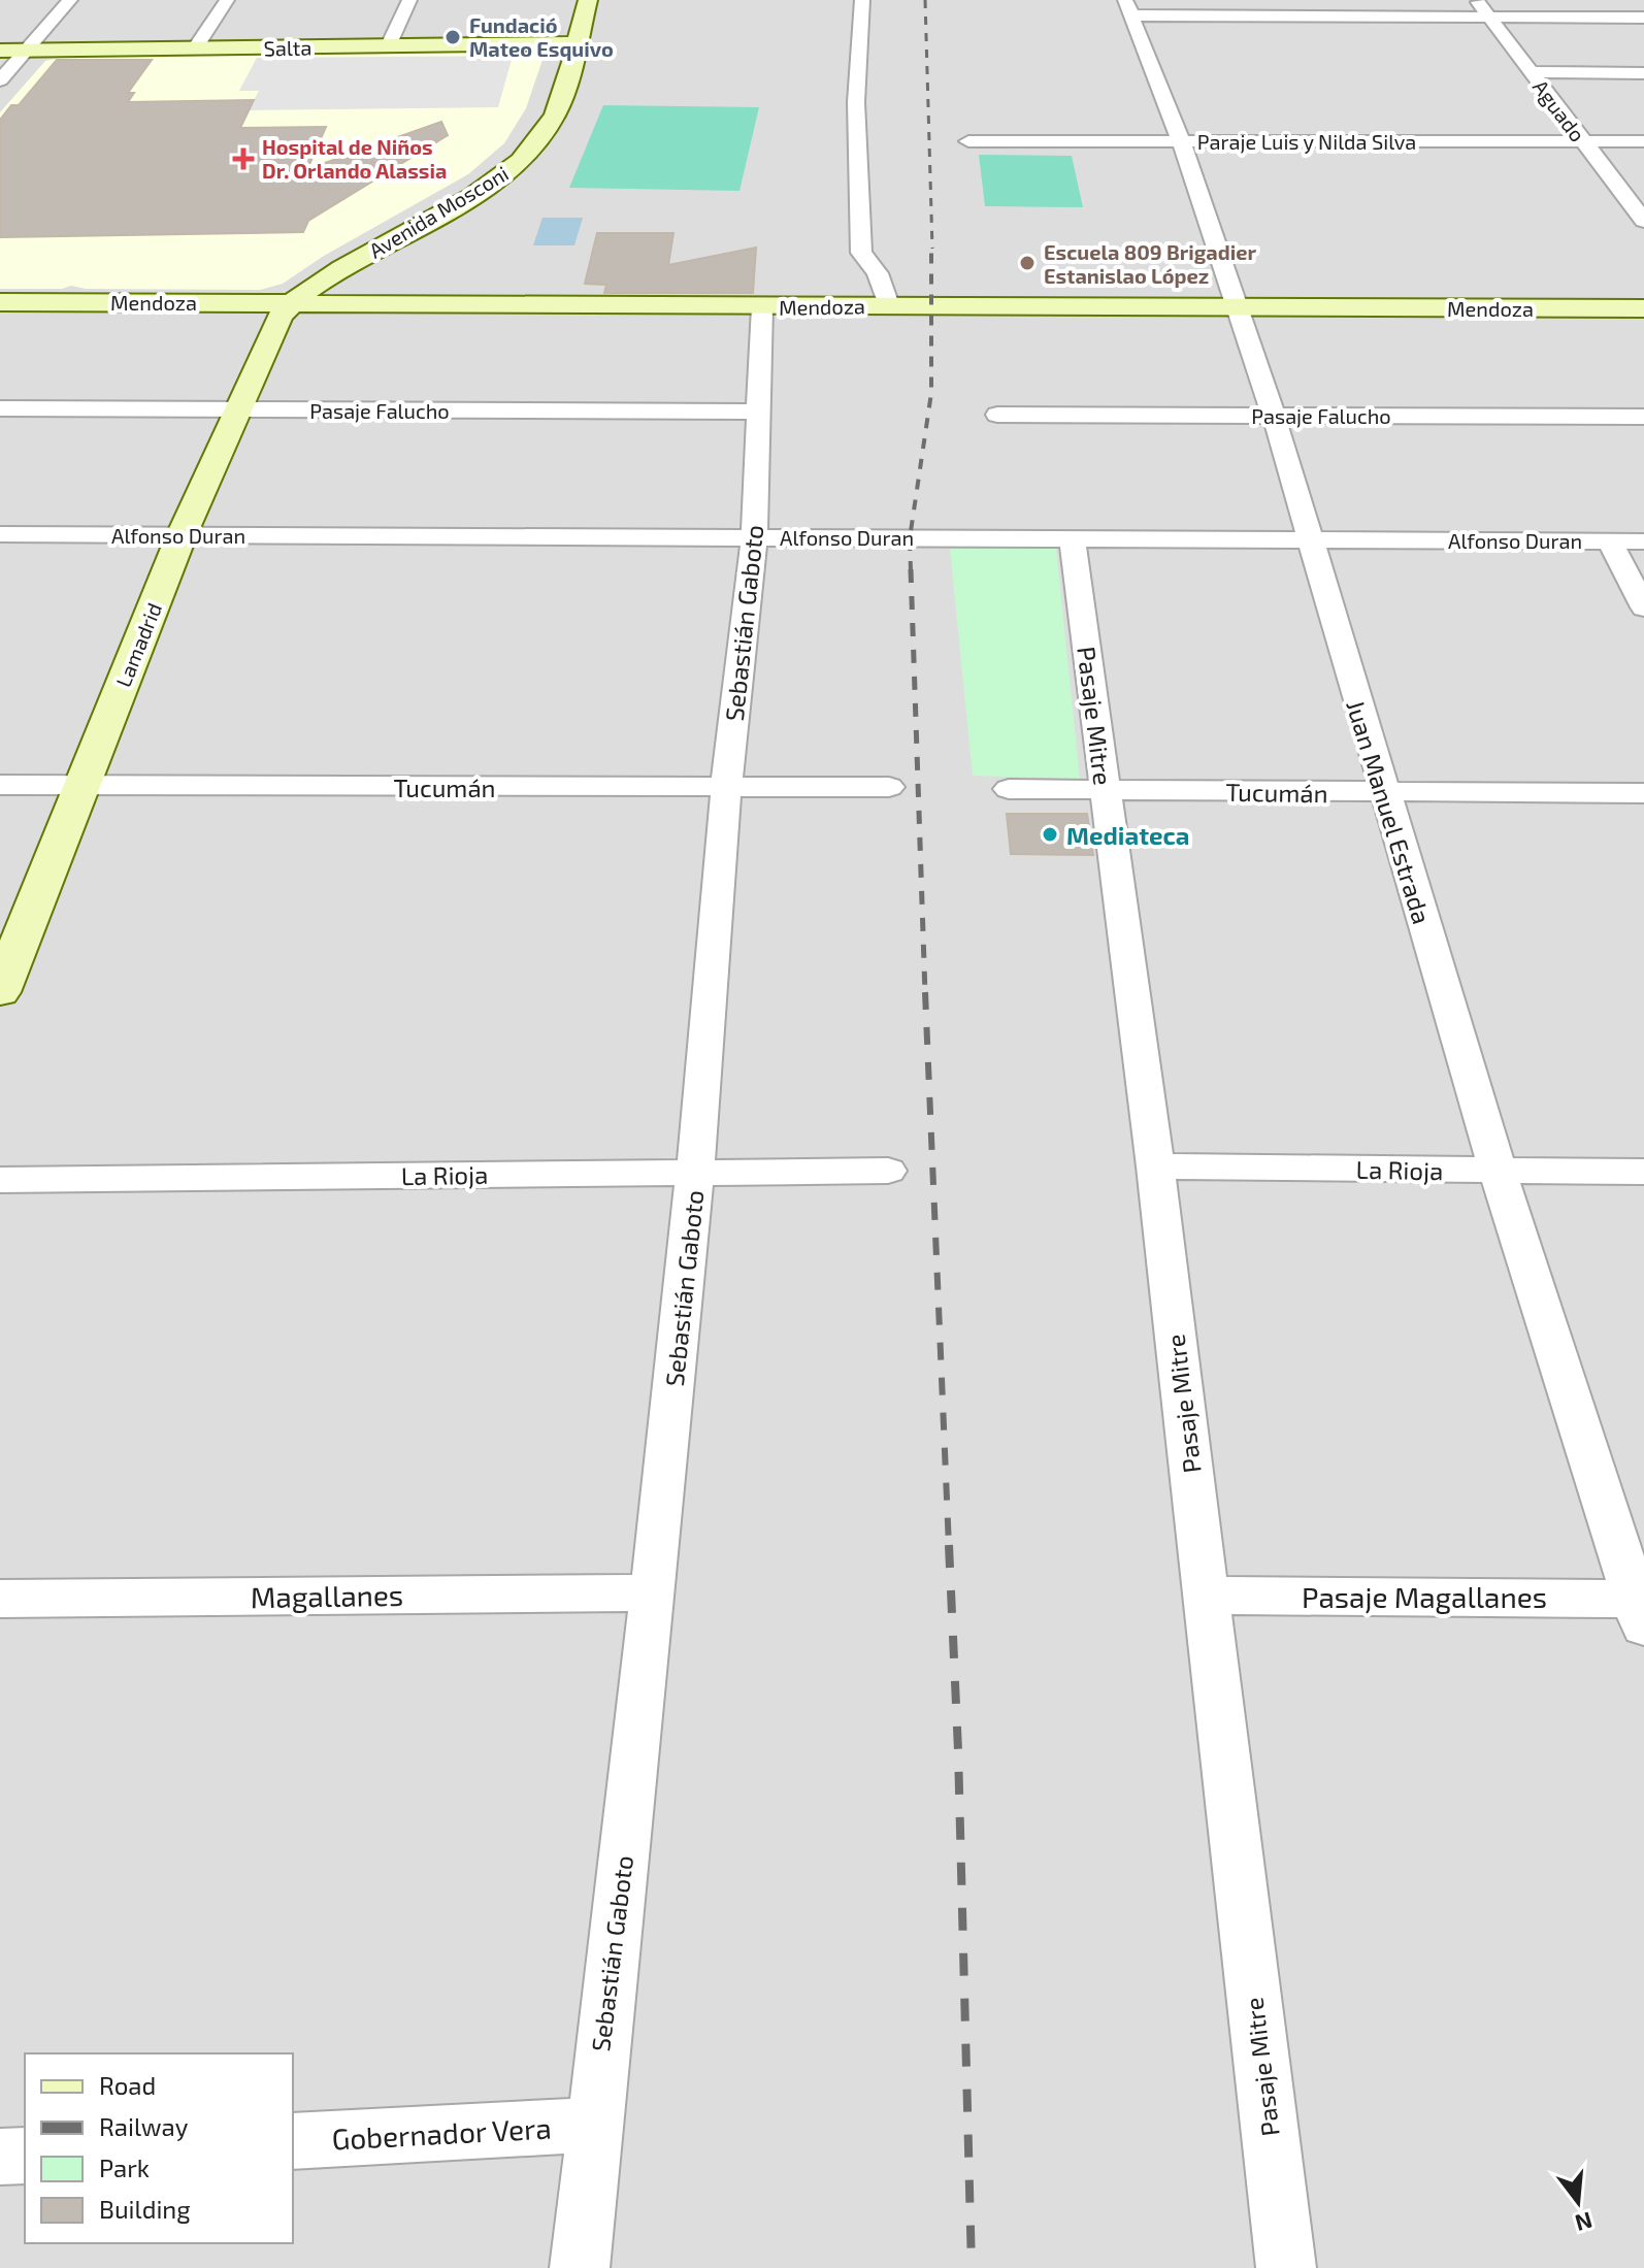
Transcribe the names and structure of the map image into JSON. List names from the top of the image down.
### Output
{
  "streets": {
    "street": [
      "Salta",
      "Aguado",
      "Paraje Luis y Nilda Silva",
      "Avenida Mosconi",
      "Mendoza",
      "Pasaje Falucho",
      "Alfonso Duran",
      "Sebastián Gaboto",
      "Lamadrid",
      "Pasaje Mitre",
      "Tucumán",
      "Juan Manuel Estrada",
      "La Rioja",
      "Magallanes",
      "Pasaje Magallanes",
      "Gobernador Vera"
    ]
  },
  "crossings": [
    ["Salta", "Avenida Mosconi"],
    ["Aguado", "Paraje Luis y Nilda Silva"],
    ["Paraje Luis y Nilda Silva", "Juan Manuel Estrada"],
    ["Avenida Mosconi", "Mendoza"],
    ["Avenida Mosconi", "Lamadrid"],
    ["Mendoza", "Sebastián Gaboto"],
    ["Mendoza", "Lamadrid"],
    ["Mendoza", "Juan Manuel Estrada"],
    ["Pasaje Falucho", "Sebastián Gaboto"],
    ["Pasaje Falucho", "Lamadrid"],
    ["Pasaje Falucho", "Juan Manuel Estrada"],
    ["Alfonso Duran", "Sebastián Gaboto"],
    ["Alfonso Duran", "Lamadrid"],
    ["Alfonso Duran", "Pasaje Mitre"],
    ["Alfonso Duran", "Juan Manuel Estrada"],
    ["Sebastián Gaboto", "Tucumán"],
    ["Sebastián Gaboto", "La Rioja"],
    ["Sebastián Gaboto", "Magallanes"],
    ["Sebastián Gaboto", "Gobernador Vera"],
    ["Lamadrid", "Tucumán"],
    ["Pasaje Mitre", "Tucumán"],
    ["Pasaje Mitre", "La Rioja"],
    ["Pasaje Mitre", "Pasaje Magallanes"],
    ["Tucumán", "Juan Manuel Estrada"],
    ["Juan Manuel Estrada", "La Rioja"],
    ["Juan Manuel Estrada", "Pasaje Magallanes"]
  ],
  "places": {
    "other": ["Fundació Mateo Esquivo", "Escuela 809 Brigadier Estanislao López", "Mediateca"],
    "health": ["Hospital de Niños Dr. Orlando Alassia"]
  },
  "legend": [
    "Road",
    "Railway",
    "Park",
    "Building"
  ],
  "north": "bottom"
}
